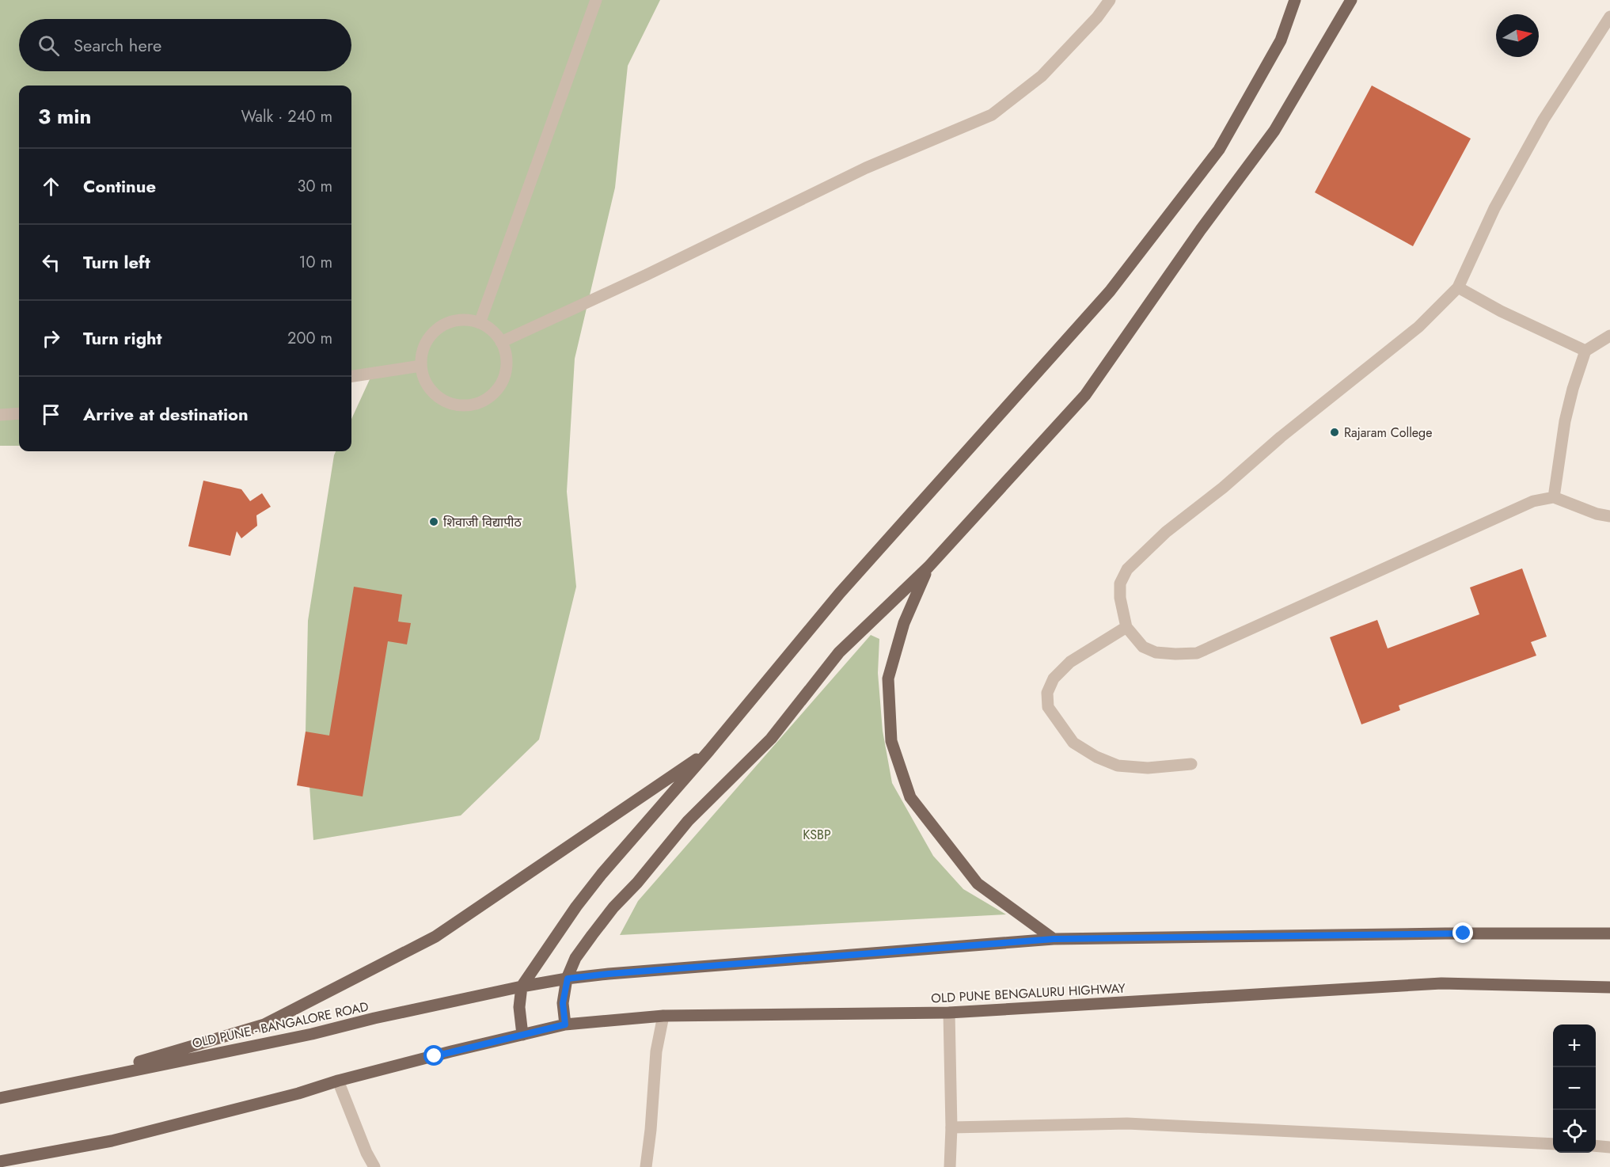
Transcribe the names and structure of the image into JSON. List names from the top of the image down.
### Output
{
  "streets": {
    "main road": ["OLD PUNE BENGALURU HIGHWAY", "OLD PUNE - BANGALORE ROAD"]
  },
  "parks": ["KSBP"],
  "places": ["Rajaram College", "शिवाजी विद्यापीठ"],
  "north": "right",
  "page": {
    "search": "Search here",
    "heading": ["3 min", "Walk · 240 m"],
    "list": [
      ["Continue", "30 m"],
      ["Turn left", "10 m"],
      ["Turn right", "200 m"],
      "Arrive at destination"
    ],
    "map_buttons": ["+", "−"]
  }
}
